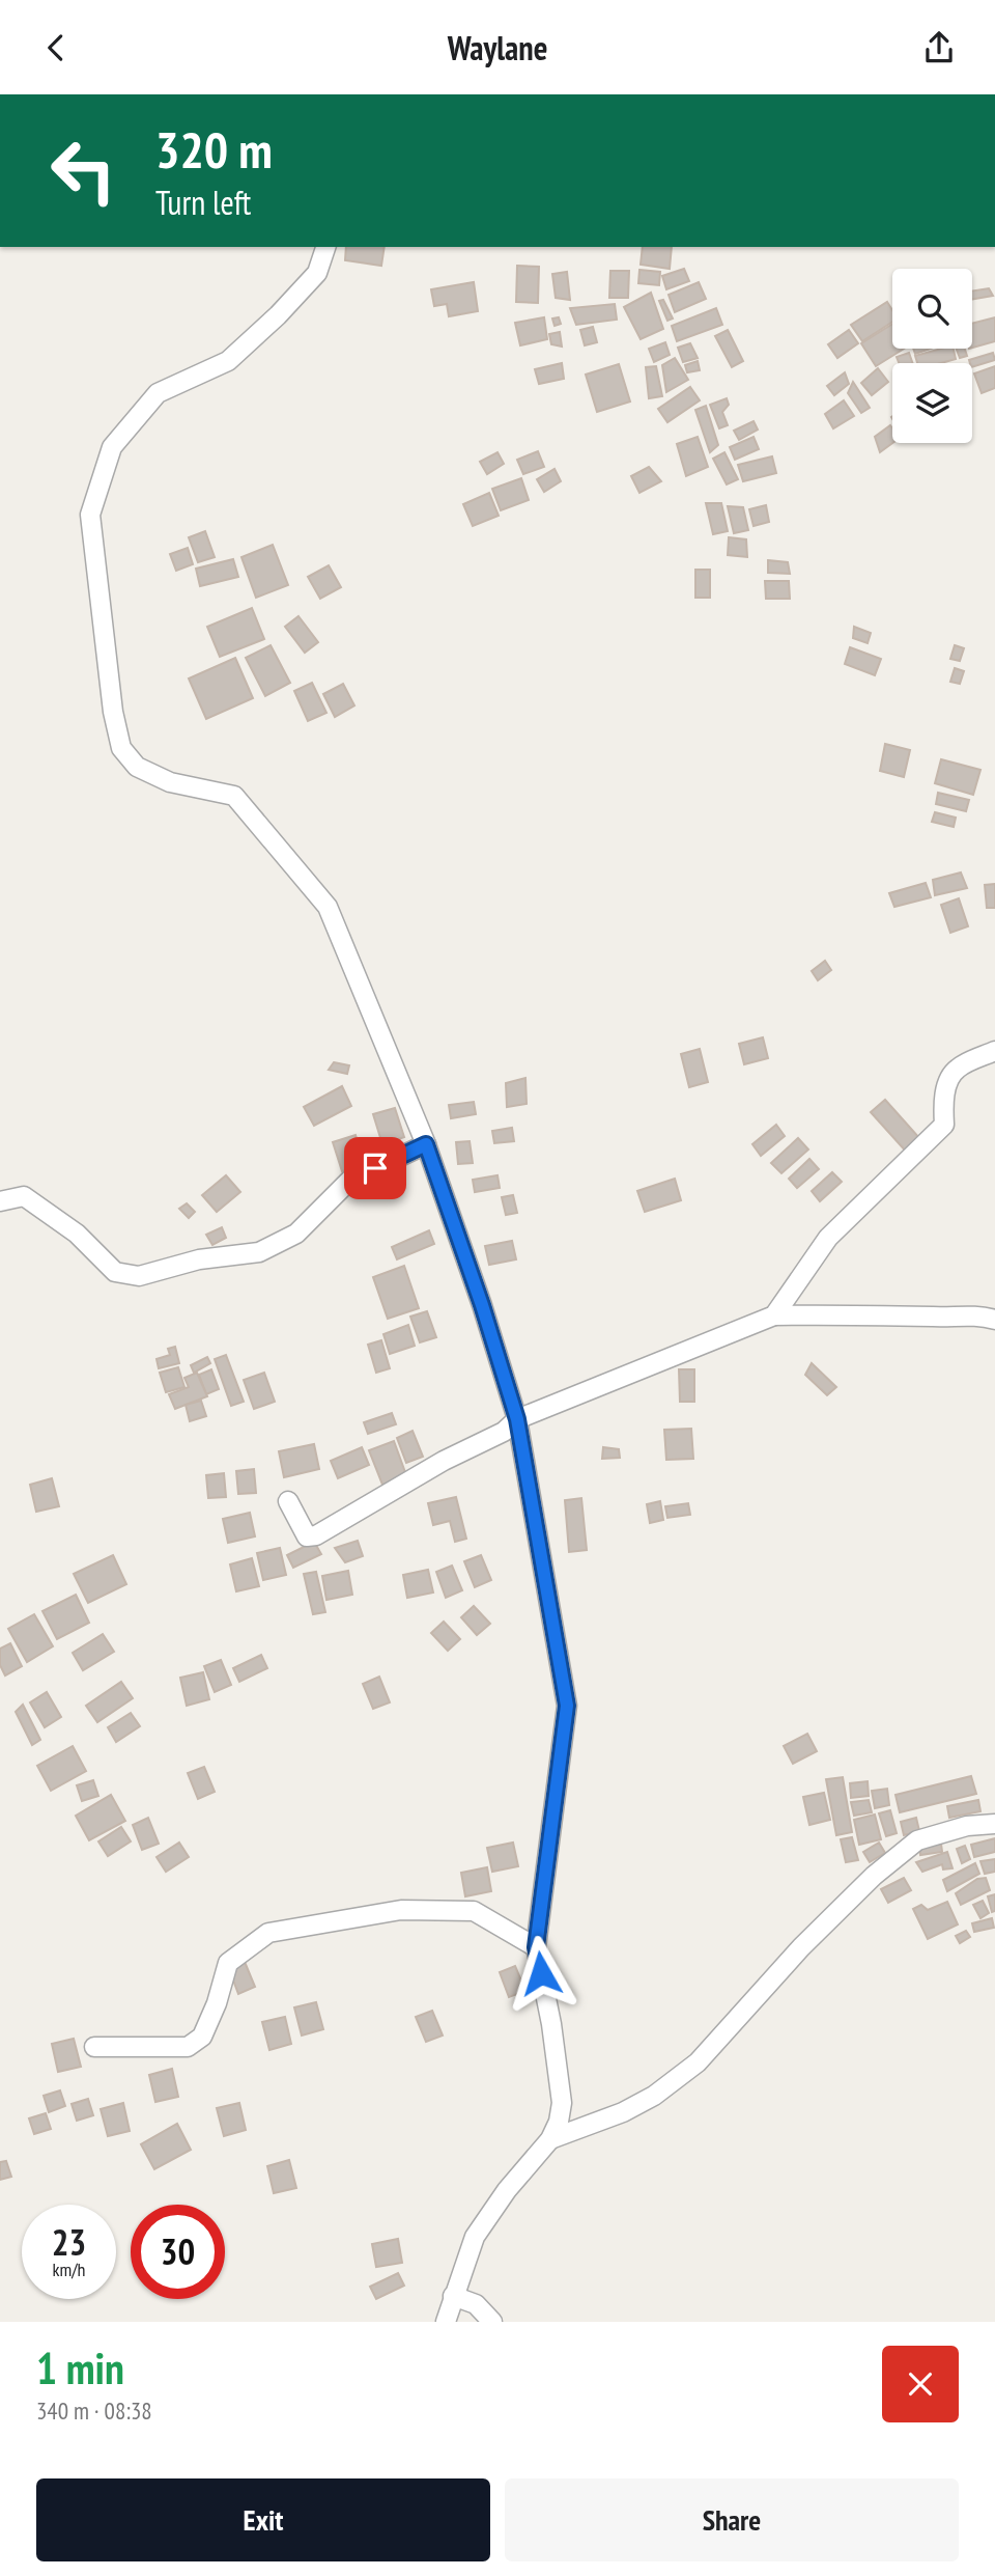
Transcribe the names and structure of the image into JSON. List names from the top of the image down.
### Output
{
  "page": {
    "header": "Waylane",
    "turn": ["320 m", "Turn left"],
    "speed": "23 km/h",
    "limit": "30",
    "heading": ["1 min", "340 m · 08:38"],
    "buttons": ["Exit", "Share"]
  }
}
